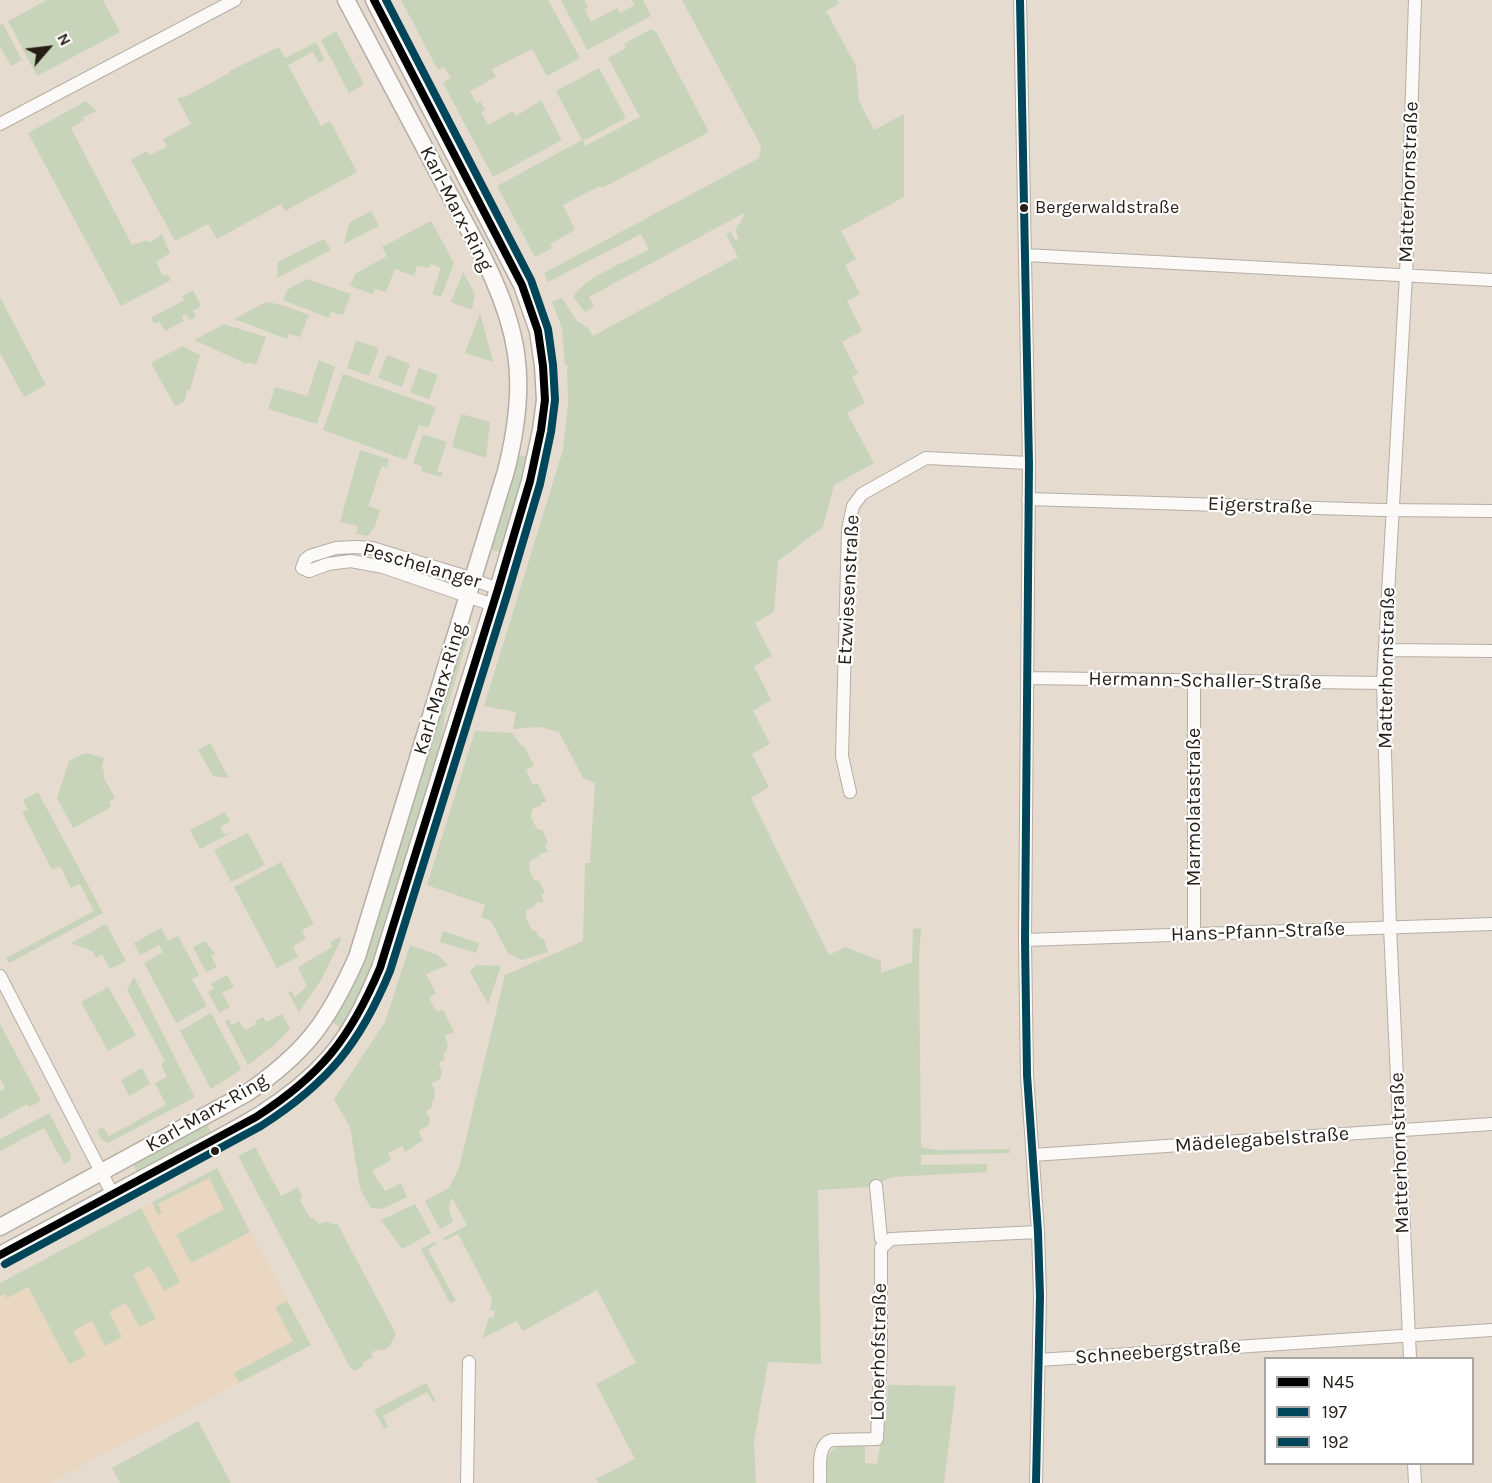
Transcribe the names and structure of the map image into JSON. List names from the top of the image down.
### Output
{
  "streets": {
    "main road": ["Karl-Marx-Ring"],
    "street": [
      "Matterhornstraße",
      "Eigerstraße",
      "Peschelanger",
      "Etzwiesenstraße",
      "Hermann-Schaller-Straße",
      "Marmolatastraße",
      "Hans-Pfann-Straße",
      "Mädelegabelstraße",
      "Loherhofstraße",
      "Schneebergstraße"
    ]
  },
  "crossings": [
    ["Matterhornstraße", "Eigerstraße"],
    ["Matterhornstraße", "Hermann-Schaller-Straße"],
    ["Matterhornstraße", "Hans-Pfann-Straße"],
    ["Matterhornstraße", "Mädelegabelstraße"],
    ["Matterhornstraße", "Schneebergstraße"],
    ["Karl-Marx-Ring", "Peschelanger"],
    ["Hermann-Schaller-Straße", "Marmolatastraße"],
    ["Marmolatastraße", "Hans-Pfann-Straße"]
  ],
  "places": ["Bergerwaldstraße"],
  "lines": ["transit line N45", "transit line 197", "transit line 192"],
  "legend": ["N45", "197", "192"],
  "north": "top right"
}
